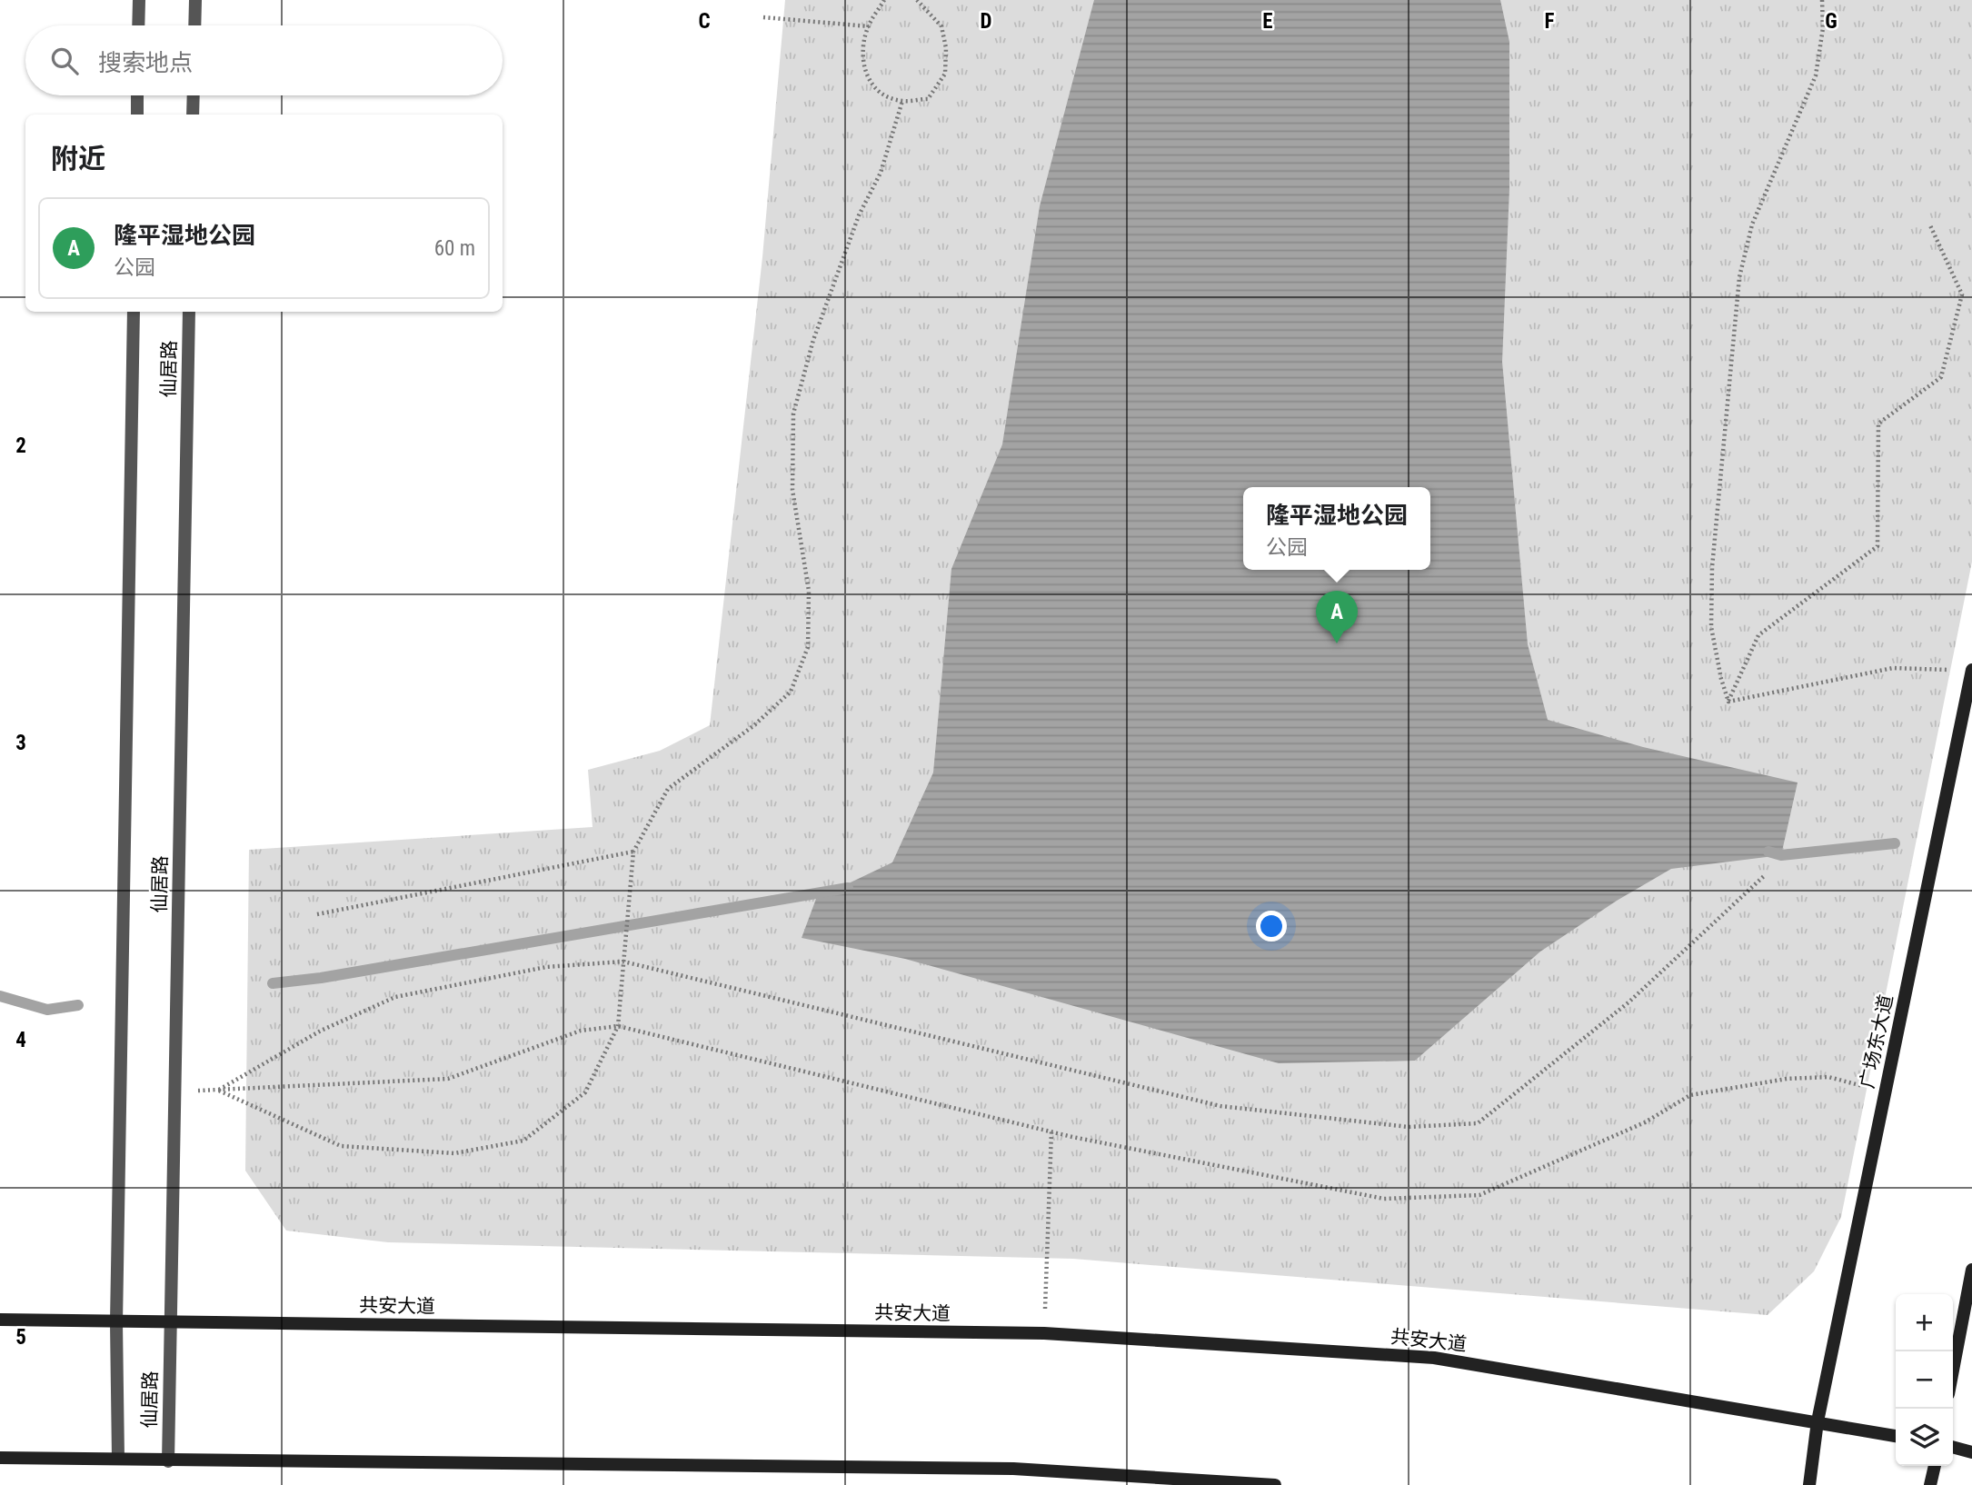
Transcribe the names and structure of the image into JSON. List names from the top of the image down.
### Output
{
  "streets": {
    "main road": ["广场东大道", "共安大道"],
    "street": ["仙居路"]
  },
  "crossings": [
    ["仙居路", "共安大道"],
    ["广场东大道", "共安大道"]
  ],
  "page": {
    "search": "搜索地点",
    "heading": "附近",
    "list": [
      {
        "mark": "A",
        "name": "隆平湿地公园",
        "note": "公园",
        "value": "60 m"
      }
    ],
    "popup": ["隆平湿地公园", "公园"],
    "pins": "A",
    "map_buttons": ["+", "−"]
  },
  "grid": {
    "columns": [
      "C",
      "D",
      "E",
      "F",
      "G"
    ],
    "rows": [
      "2",
      "3",
      "4",
      "5"
    ]
  }
}
